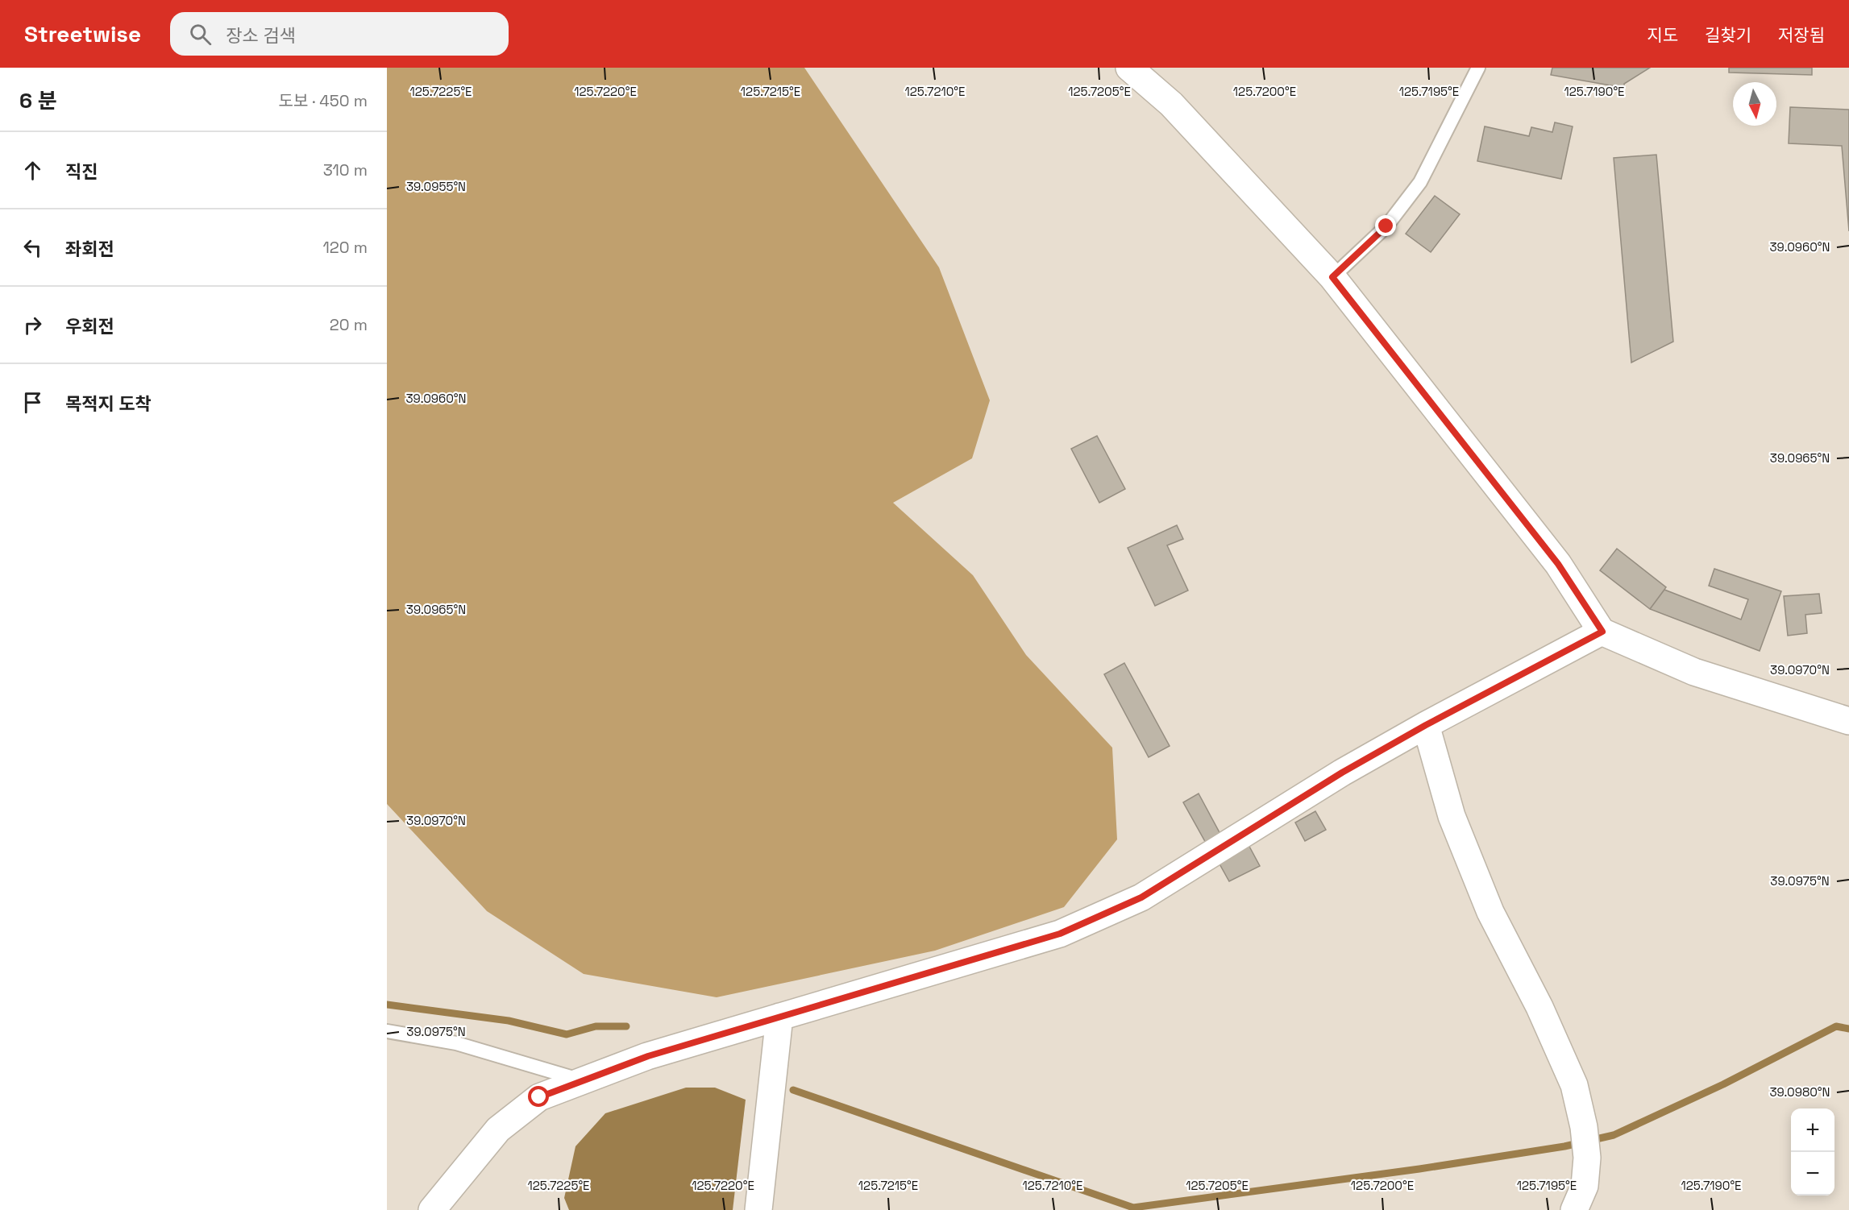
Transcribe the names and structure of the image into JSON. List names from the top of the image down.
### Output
{
  "north": "bottom",
  "page": {
    "header": "Streetwise",
    "search": "장소 검색",
    "nav": ["지도", "길찾기", "저장됨"],
    "heading": ["6 분", "도보 · 450 m"],
    "list": [
      ["직진", "310 m"],
      ["좌회전", "120 m"],
      ["우회전", "20 m"],
      "목적지 도착"
    ],
    "map_buttons": ["+", "−"]
  },
  "coordinates": [
    "125.7225°E",
    "125.7220°E",
    "125.7215°E",
    "125.7210°E",
    "125.7205°E",
    "125.7200°E",
    "125.7195°E",
    "125.7190°E",
    "39.0955°N",
    "39.0960°N",
    "39.0965°N",
    "39.0970°N",
    "39.0975°N",
    "39.0980°N"
  ]
}
